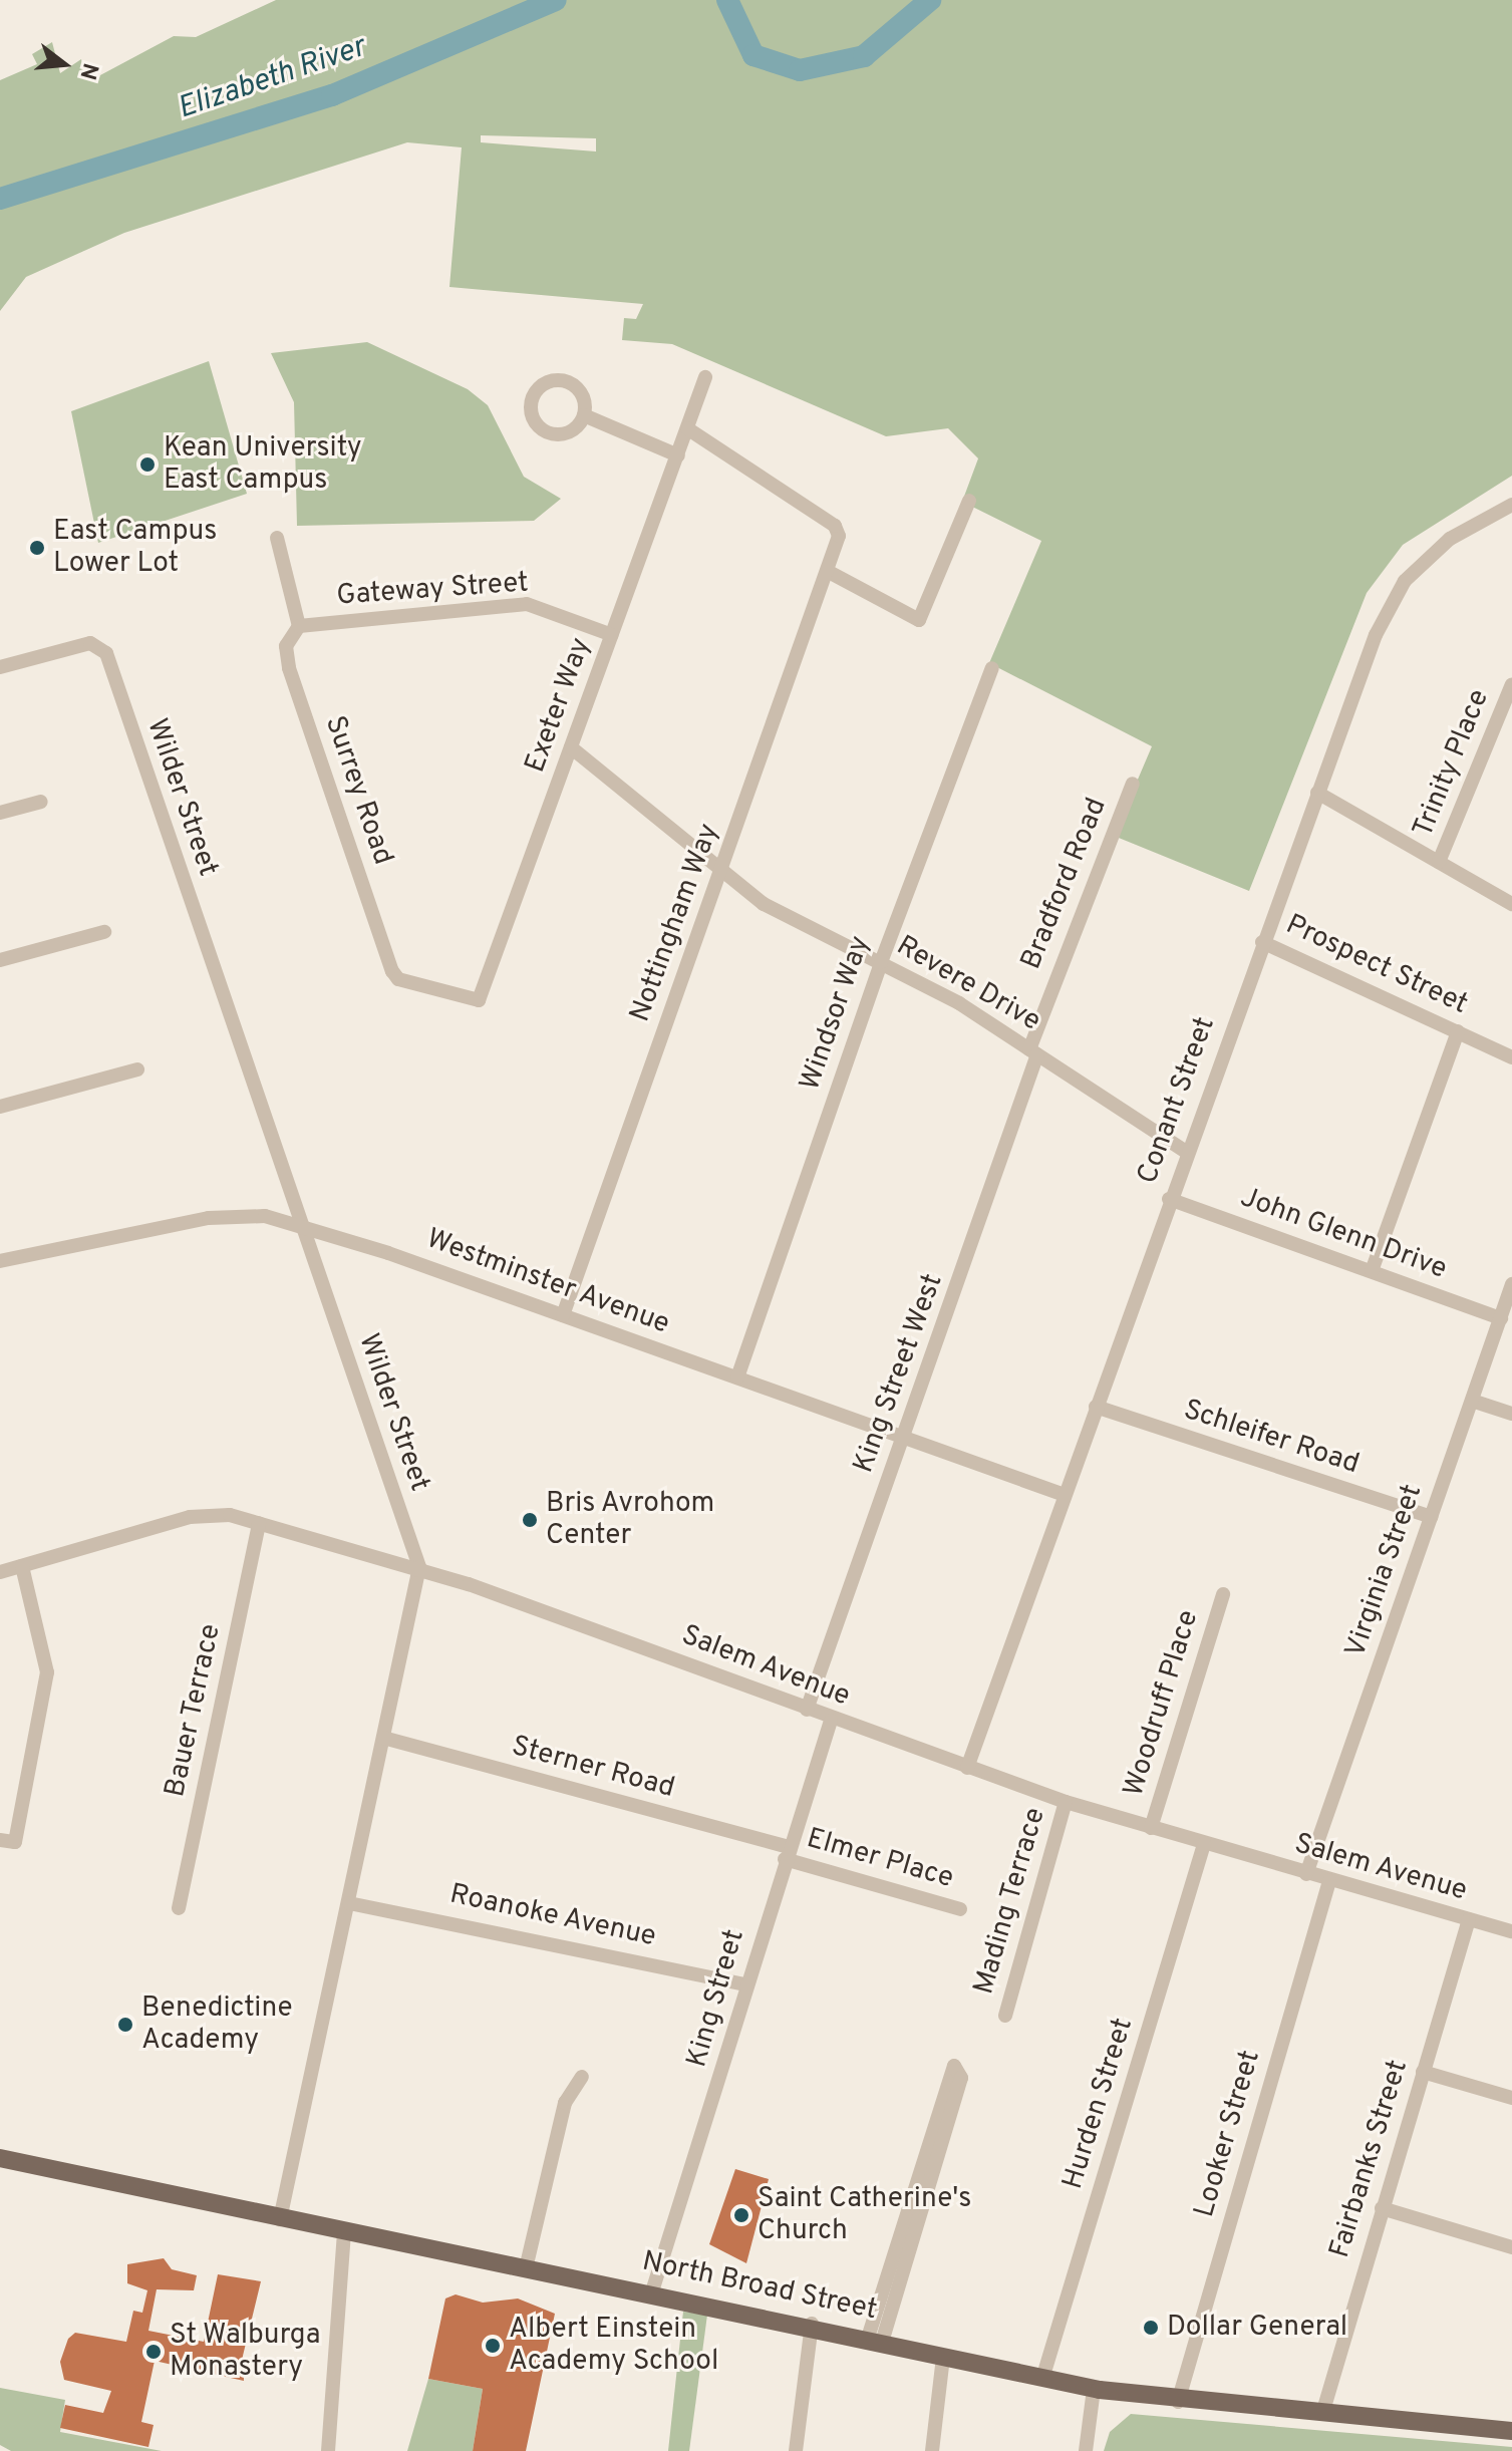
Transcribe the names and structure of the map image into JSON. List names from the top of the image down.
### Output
{
  "streets": {
    "main road": ["North Broad Street"],
    "street": [
      "Gateway Street",
      "Exeter Way",
      "Trinity Place",
      "Surrey Road",
      "Wilder Street",
      "Bradford Road",
      "Nottingham Way",
      "Prospect Street",
      "Revere Drive",
      "Windsor Way",
      "Conant Street",
      "John Glenn Drive",
      "Westminster Avenue",
      "King Street West",
      "Schleifer Road",
      "Virginia Street",
      "Salem Avenue",
      "Woodruff Place",
      "Bauer Terrace",
      "Sterner Road",
      "Elmer Place",
      "Mading Terrace",
      "Roanoke Avenue",
      "King Street",
      "Hurden Street",
      "Looker Street",
      "Fairbanks Street"
    ]
  },
  "crossings": [
    ["Gateway Street", "Exeter Way"],
    ["Gateway Street", "Surrey Road"],
    ["Exeter Way", "Surrey Road"],
    ["Exeter Way", "Nottingham Way"],
    ["Exeter Way", "Revere Drive"],
    ["Wilder Street", "Westminster Avenue"],
    ["Wilder Street", "Salem Avenue"],
    ["Bradford Road", "Revere Drive"],
    ["Bradford Road", "King Street West"],
    ["Nottingham Way", "Revere Drive"],
    ["Nottingham Way", "Westminster Avenue"],
    ["Prospect Street", "Conant Street"],
    ["Revere Drive", "Windsor Way"],
    ["Revere Drive", "Conant Street"],
    ["Revere Drive", "King Street West"],
    ["Windsor Way", "Westminster Avenue"],
    ["Conant Street", "John Glenn Drive"],
    ["Conant Street", "Westminster Avenue"],
    ["Conant Street", "Schleifer Road"],
    ["Conant Street", "Salem Avenue"],
    ["John Glenn Drive", "Virginia Street"],
    ["Westminster Avenue", "King Street West"],
    ["King Street West", "Salem Avenue"],
    ["Schleifer Road", "Virginia Street"],
    ["Virginia Street", "Salem Avenue"],
    ["Salem Avenue", "Woodruff Place"],
    ["Salem Avenue", "Bauer Terrace"],
    ["Salem Avenue", "Mading Terrace"],
    ["Salem Avenue", "King Street"],
    ["Salem Avenue", "Hurden Street"],
    ["Salem Avenue", "Looker Street"],
    ["Salem Avenue", "Fairbanks Street"],
    ["Sterner Road", "Elmer Place"],
    ["Sterner Road", "King Street"],
    ["Elmer Place", "King Street"],
    ["Roanoke Avenue", "King Street"],
    ["King Street", "North Broad Street"],
    ["Hurden Street", "North Broad Street"],
    ["Looker Street", "North Broad Street"],
    ["Fairbanks Street", "North Broad Street"]
  ],
  "water": ["Elizabeth River"],
  "places": [
    "Kean University East Campus",
    "East Campus Lower Lot",
    "Bris Avrohom Center",
    "Benedictine Academy",
    "Saint Catherine's Church",
    "Dollar General",
    "Albert Einstein Academy School",
    "St Walburga Monastery"
  ],
  "north": "right"
}
